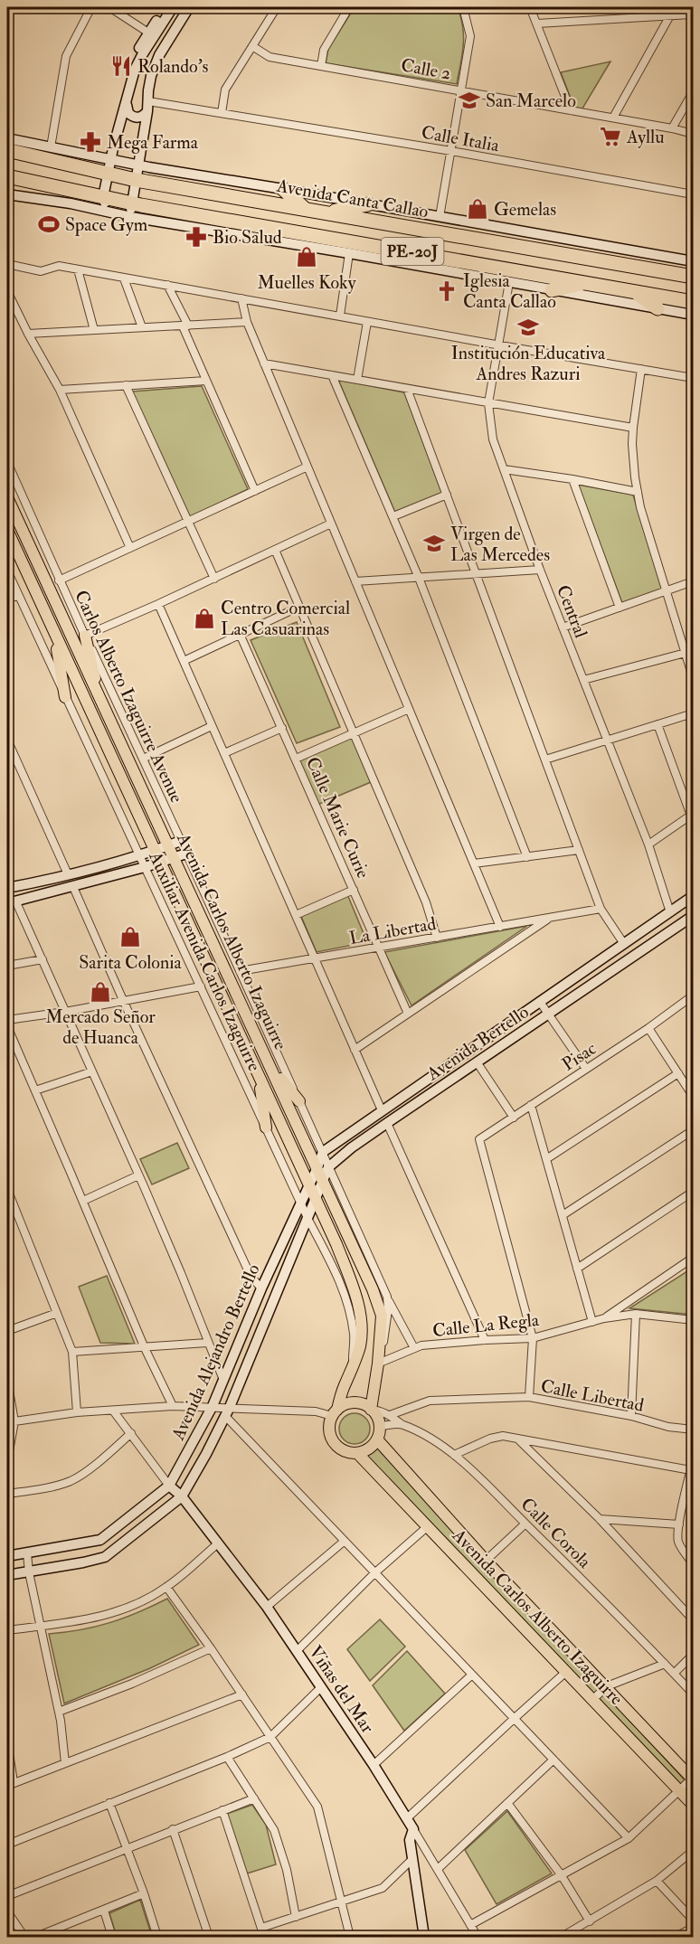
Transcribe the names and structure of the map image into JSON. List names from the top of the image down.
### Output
{
  "streets": {
    "highway": ["Avenida Canta Callao", "PE-20J"],
    "main road": [
      "Avenida Carlos Alberto Izaguirre",
      "Avenida Bertello",
      "Avenida Alejandro Bertello",
      "Viñas del Mar"
    ],
    "street": [
      "Calle 2",
      "Calle Italia",
      "Central",
      "Carlos Alberto Izaguirre Avenue",
      "Calle Marie Curie",
      "La Libertad",
      "Auxiliar Avenida Carlos Izaguirre",
      "Pisac",
      "Calle La Regla",
      "Calle Libertad",
      "Calle Corola"
    ]
  },
  "crossings": [
    ["Central", "Avenida Bertello"],
    ["Carlos Alberto Izaguirre Avenue", "La Libertad"],
    ["Carlos Alberto Izaguirre Avenue", "Auxiliar Avenida Carlos Izaguirre"],
    ["Calle Marie Curie", "La Libertad"],
    ["La Libertad", "Auxiliar Avenida Carlos Izaguirre"],
    ["Avenida Carlos Alberto Izaguirre", "Auxiliar Avenida Carlos Izaguirre"],
    ["Avenida Carlos Alberto Izaguirre", "Avenida Bertello"],
    ["Avenida Carlos Alberto Izaguirre", "Calle La Regla"],
    ["Avenida Carlos Alberto Izaguirre", "Avenida Alejandro Bertello"],
    ["Auxiliar Avenida Carlos Izaguirre", "Avenida Bertello"],
    ["Auxiliar Avenida Carlos Izaguirre", "Avenida Alejandro Bertello"],
    ["Avenida Bertello", "Avenida Alejandro Bertello"],
    ["Pisac", "Calle La Regla"],
    ["Avenida Alejandro Bertello", "Viñas del Mar"],
    ["Calle Libertad", "Calle Corola"]
  ],
  "places": {
    "restaurant": ["Rolando's"],
    "school or university": ["San Marcelo", "Institución Educativa Andres Razuri", "Virgen de Las Mercedes"],
    "supermarket": ["Ayllu"],
    "pharmacy": ["Mega Farma", "Bio Salud"],
    "shop": [
      "Gemelas",
      "Muelles Koky",
      "Centro Comercial Las Casuarinas",
      "Sarita Colonia",
      "Mercado Señor de Huanca"
    ],
    "sports": ["Space Gym"],
    "church": ["Iglesia Canta Callao"]
  }
}
